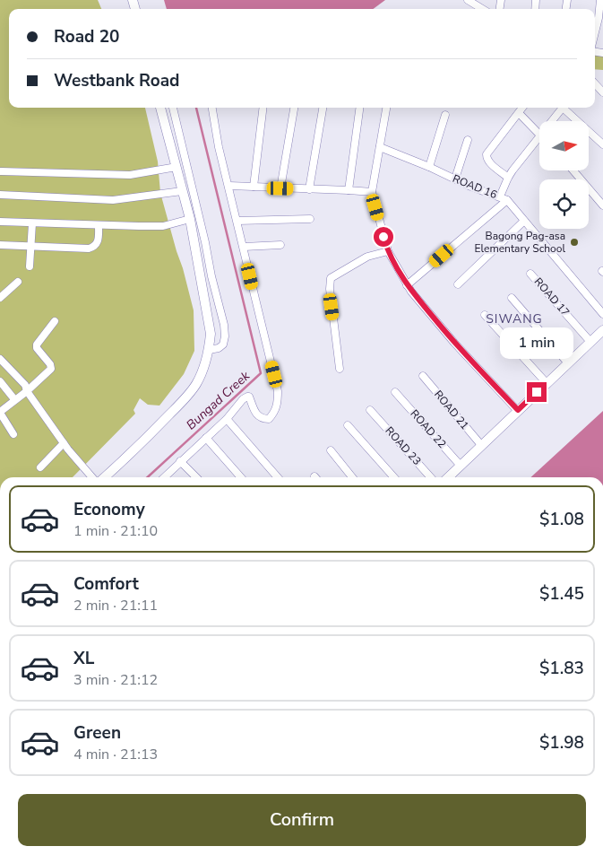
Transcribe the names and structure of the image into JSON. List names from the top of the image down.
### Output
{
  "streets": {
    "street": [
      "ROAD 16",
      "ROAD 17",
      "ROAD 21",
      "ROAD 22",
      "ROAD 23"
    ]
  },
  "districts": ["SIWANG"],
  "water": ["Bungad Creek"],
  "places": ["Bagong Pag-asa Elementary School"],
  "north": "right",
  "page": {
    "banner": ["Road 20", "Westbank Road"],
    "bubble": "1 min",
    "list": [
      {
        "name": "Economy",
        "note": "1 min · 21:10",
        "value": "$1.08"
      },
      {
        "name": "Comfort",
        "note": "2 min · 21:11",
        "value": "$1.45"
      },
      {
        "name": "XL",
        "note": "3 min · 21:12",
        "value": "$1.83"
      },
      {
        "name": "Green",
        "note": "4 min · 21:13",
        "value": "$1.98"
      }
    ],
    "buttons": "Confirm"
  }
}
